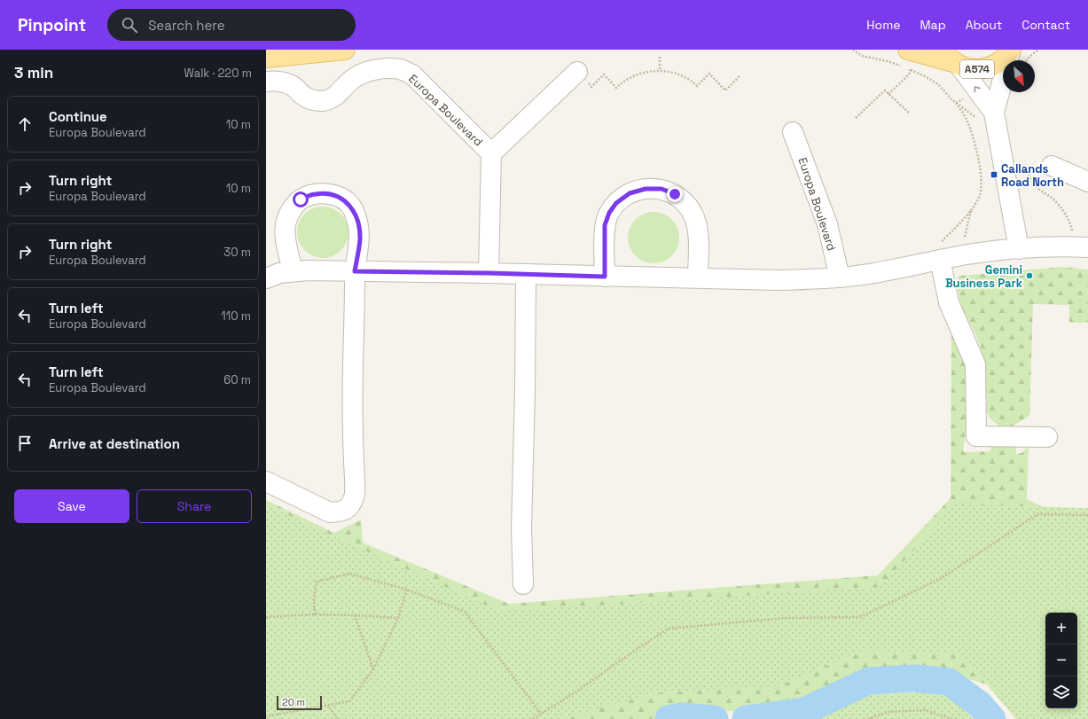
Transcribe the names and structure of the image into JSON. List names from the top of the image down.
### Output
{
  "streets": {
    "main road": ["A574"],
    "street": ["Europa Boulevard"]
  },
  "places": {
    "transit": ["Callands Road North"],
    "other": ["Gemini Business Park"]
  },
  "scale_bar": "20 m",
  "north": "bottom right",
  "page": {
    "header": "Pinpoint",
    "search": "Search here",
    "nav": [
      "Home",
      "Map",
      "About",
      "Contact"
    ],
    "heading": ["3 min", "Walk · 220 m"],
    "list": [
      ["Continue", "Europa Boulevard", "10 m"],
      ["Turn right", "Europa Boulevard", "10 m"],
      ["Turn right", "Europa Boulevard", "30 m"],
      ["Turn left", "Europa Boulevard", "110 m"],
      ["Turn left", "Europa Boulevard", "60 m"],
      "Arrive at destination"
    ],
    "buttons": ["Save", "Share"],
    "map_buttons": ["+", "−"],
    "scale": "20 m"
  }
}
